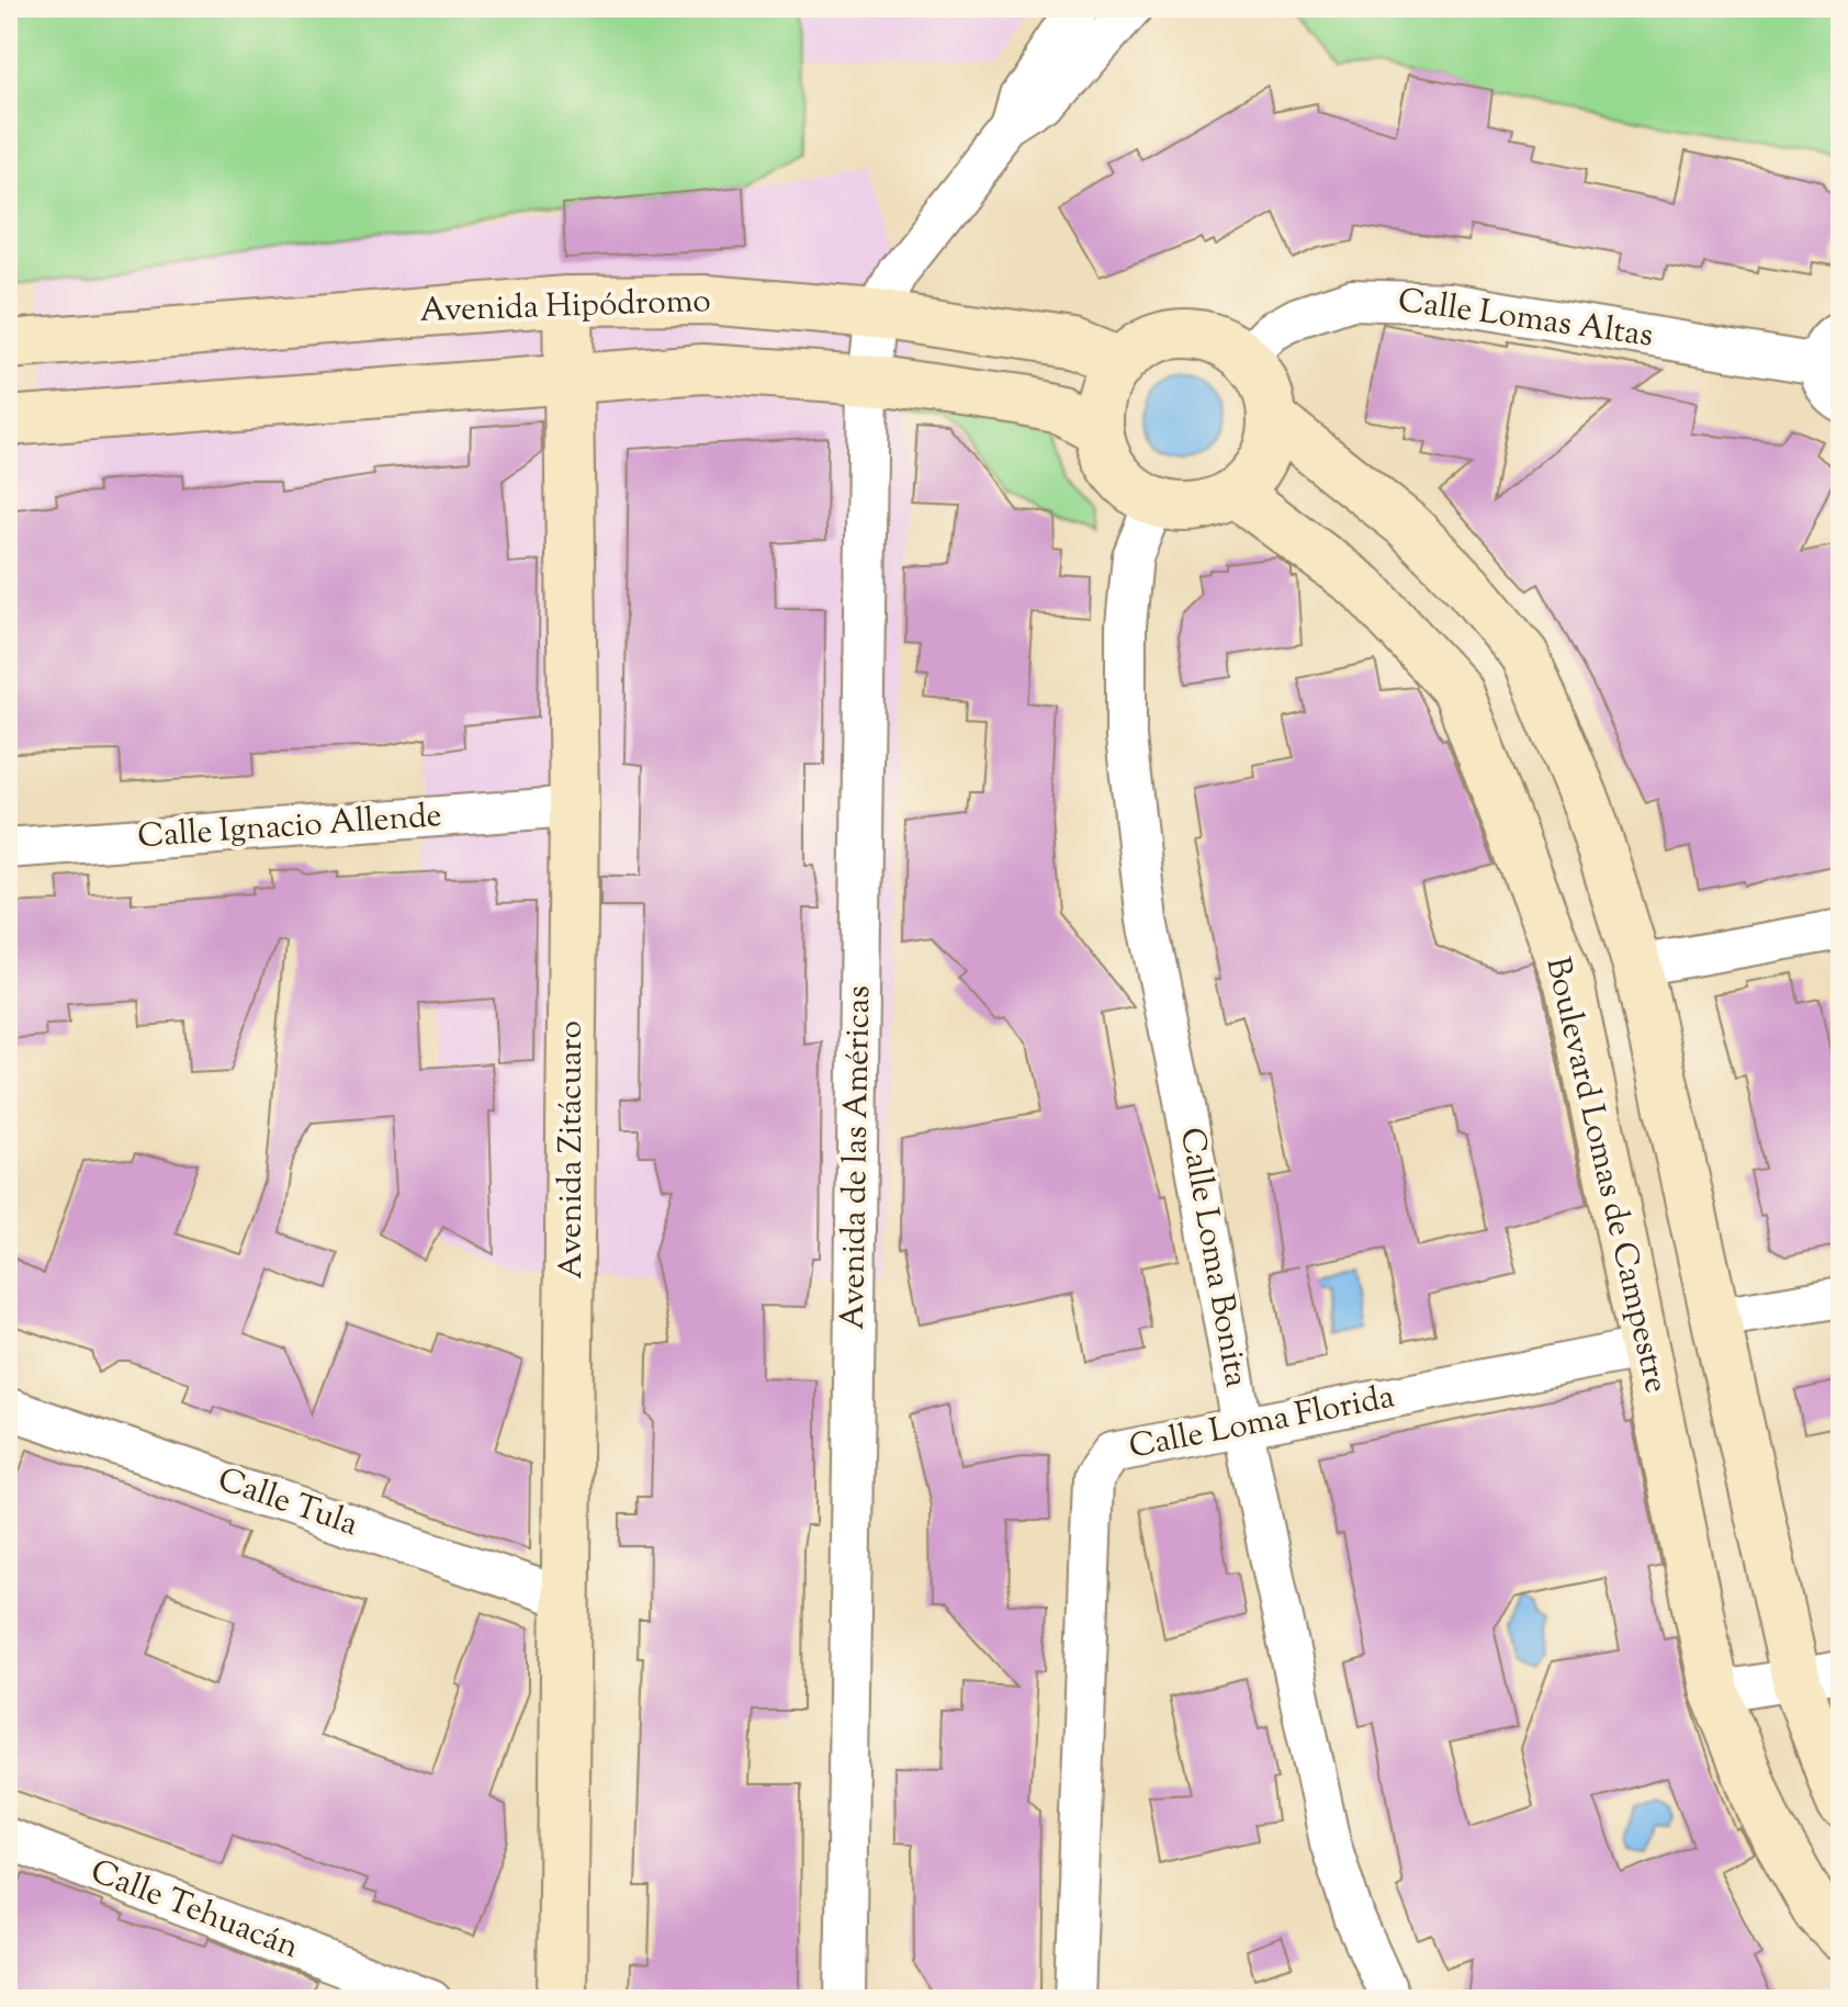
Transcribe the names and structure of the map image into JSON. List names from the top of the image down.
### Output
{
  "streets": {
    "main road": ["Avenida Hipódromo", "Avenida Zitácuaro", "Boulevard Lomas de Campestre"],
    "street": [
      "Calle Lomas Altas",
      "Calle Ignacio Allende",
      "Avenida de las Américas",
      "Calle Loma Bonita",
      "Calle Loma Florida",
      "Calle Tula",
      "Calle Tehuacán"
    ]
  },
  "crossings": [
    ["Avenida Hipódromo", "Calle Lomas Altas"],
    ["Avenida Hipódromo", "Avenida Zitácuaro"],
    ["Avenida Hipódromo", "Avenida de las Américas"],
    ["Avenida Hipódromo", "Boulevard Lomas de Campestre"],
    ["Avenida Hipódromo", "Calle Loma Bonita"],
    ["Calle Lomas Altas", "Boulevard Lomas de Campestre"],
    ["Calle Lomas Altas", "Calle Loma Bonita"],
    ["Calle Ignacio Allende", "Avenida Zitácuaro"],
    ["Avenida Zitácuaro", "Calle Tula"],
    ["Boulevard Lomas de Campestre", "Calle Loma Bonita"],
    ["Boulevard Lomas de Campestre", "Calle Loma Florida"],
    ["Calle Loma Bonita", "Calle Loma Florida"]
  ]
}
